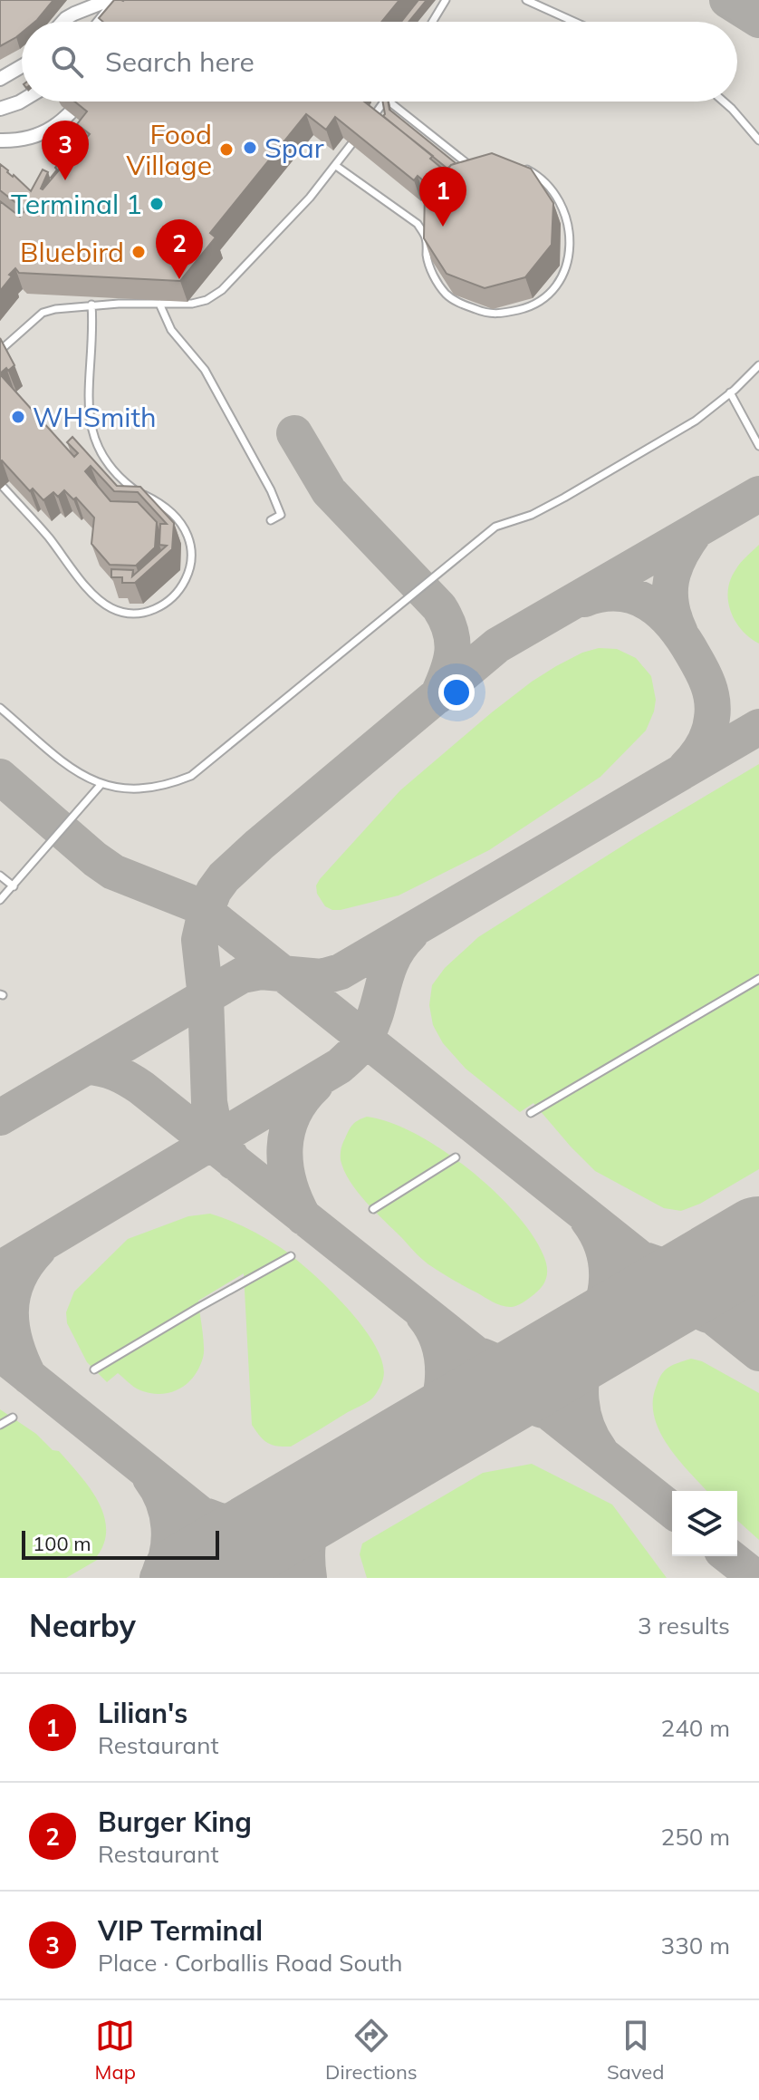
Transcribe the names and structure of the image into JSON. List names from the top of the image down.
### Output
{
  "places": [
    "Spar",
    "Food Village",
    "Terminal 1",
    "Bluebird",
    "WHSmith"
  ],
  "scale_bar": "100 m",
  "page": {
    "search": "Search here",
    "pins": ["3", "1", "2"],
    "scale": "100 m",
    "heading": ["Nearby", "3 results"],
    "list": [
      {
        "mark": "1",
        "name": "Lilian's",
        "note": "Restaurant",
        "value": "240 m"
      },
      {
        "mark": "2",
        "name": "Burger King",
        "note": "Restaurant",
        "value": "250 m"
      },
      {
        "mark": "3",
        "name": "VIP Terminal",
        "note": "Place · Corballis Road South",
        "value": "330 m"
      }
    ],
    "nav": ["Map", "Directions", "Saved"]
  }
}
